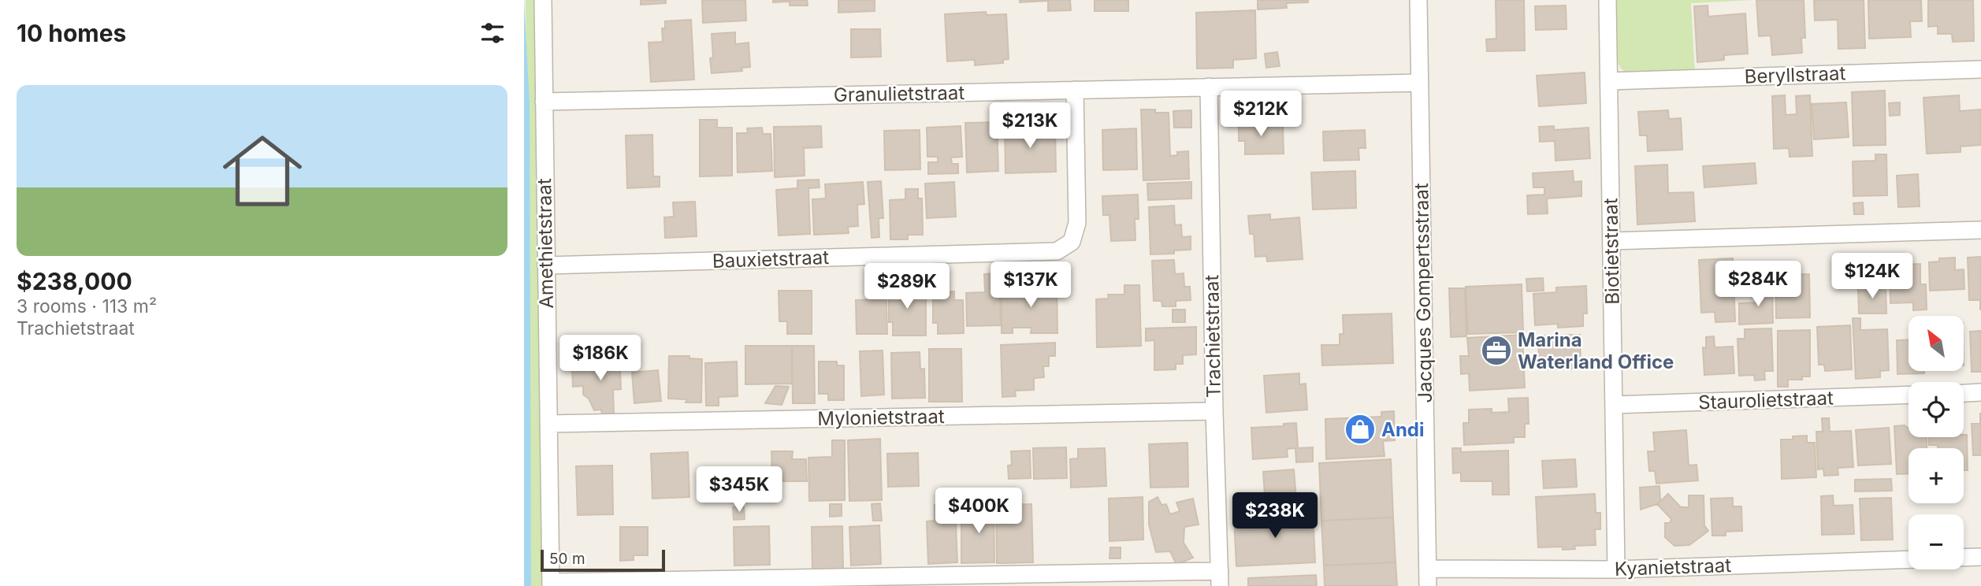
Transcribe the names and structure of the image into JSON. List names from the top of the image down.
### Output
{
  "streets": {
    "street": [
      "Beryllstraat",
      "Granulietstraat",
      "Amethietstraat",
      "Biotietstraat",
      "Bauxietstraat",
      "Jacques Gompertsstraat",
      "Trachietstraat",
      "Staurolietstraat",
      "Mylonietstraat",
      "Kyanietstraat"
    ]
  },
  "crossings": [
    ["Beryllstraat", "Biotietstraat"],
    ["Granulietstraat", "Amethietstraat"],
    ["Granulietstraat", "Bauxietstraat"],
    ["Granulietstraat", "Jacques Gompertsstraat"],
    ["Granulietstraat", "Trachietstraat"],
    ["Amethietstraat", "Bauxietstraat"],
    ["Amethietstraat", "Mylonietstraat"],
    ["Biotietstraat", "Staurolietstraat"],
    ["Biotietstraat", "Kyanietstraat"],
    ["Jacques Gompertsstraat", "Kyanietstraat"],
    ["Trachietstraat", "Mylonietstraat"]
  ],
  "places": {
    "office": ["Marina Waterland Office"],
    "shop": ["Andi"]
  },
  "scale_bar": "50 m",
  "north": "top left",
  "page": {
    "heading": "10 homes",
    "list": [
      {
        "name": "$238,000",
        "note": "3 rooms · 113 m² · Trachietstraat"
      }
    ],
    "price": [
      "$212K",
      "$213K",
      "$124K",
      "$284K",
      "$137K",
      "$289K",
      "$186K",
      "$345K",
      "$400K",
      "$238K"
    ],
    "map_buttons": ["+", "−"],
    "scale": "50 m"
  }
}
